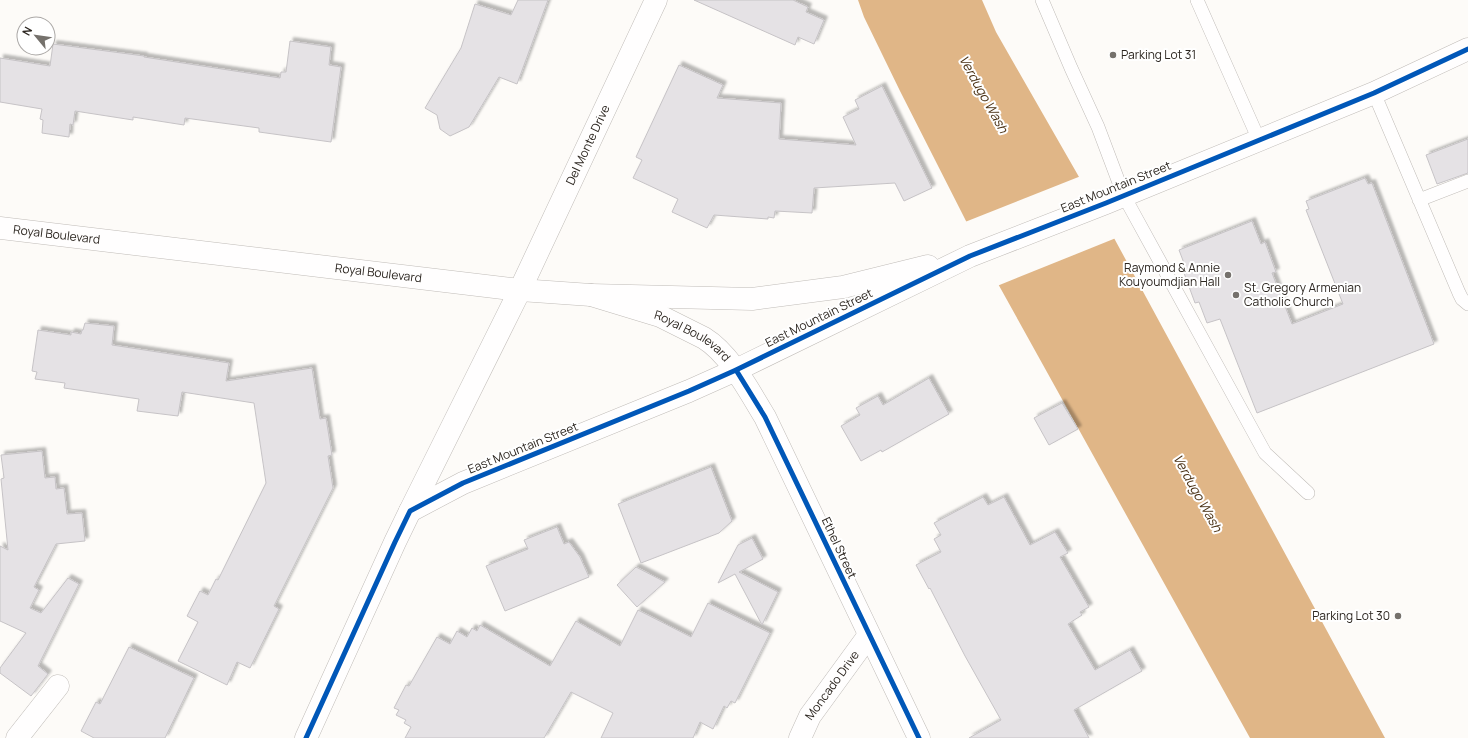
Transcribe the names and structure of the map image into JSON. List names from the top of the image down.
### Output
{
  "streets": {
    "street": [
      "Del Monte Drive",
      "East Mountain Street",
      "Royal Boulevard",
      "Ethel Street",
      "Moncado Drive"
    ]
  },
  "crossings": [
    ["Del Monte Drive", "East Mountain Street"],
    ["Del Monte Drive", "Royal Boulevard"],
    ["East Mountain Street", "Royal Boulevard"],
    ["East Mountain Street", "Ethel Street"],
    ["Royal Boulevard", "Ethel Street"],
    ["Ethel Street", "Moncado Drive"]
  ],
  "water": ["Verdugo Wash"],
  "places": [
    "Parking Lot 31",
    "Raymond & Annie Kouyoumdjian Hall",
    "St. Gregory Armenian Catholic Church",
    "Parking Lot 30"
  ],
  "north": "top left"
}
